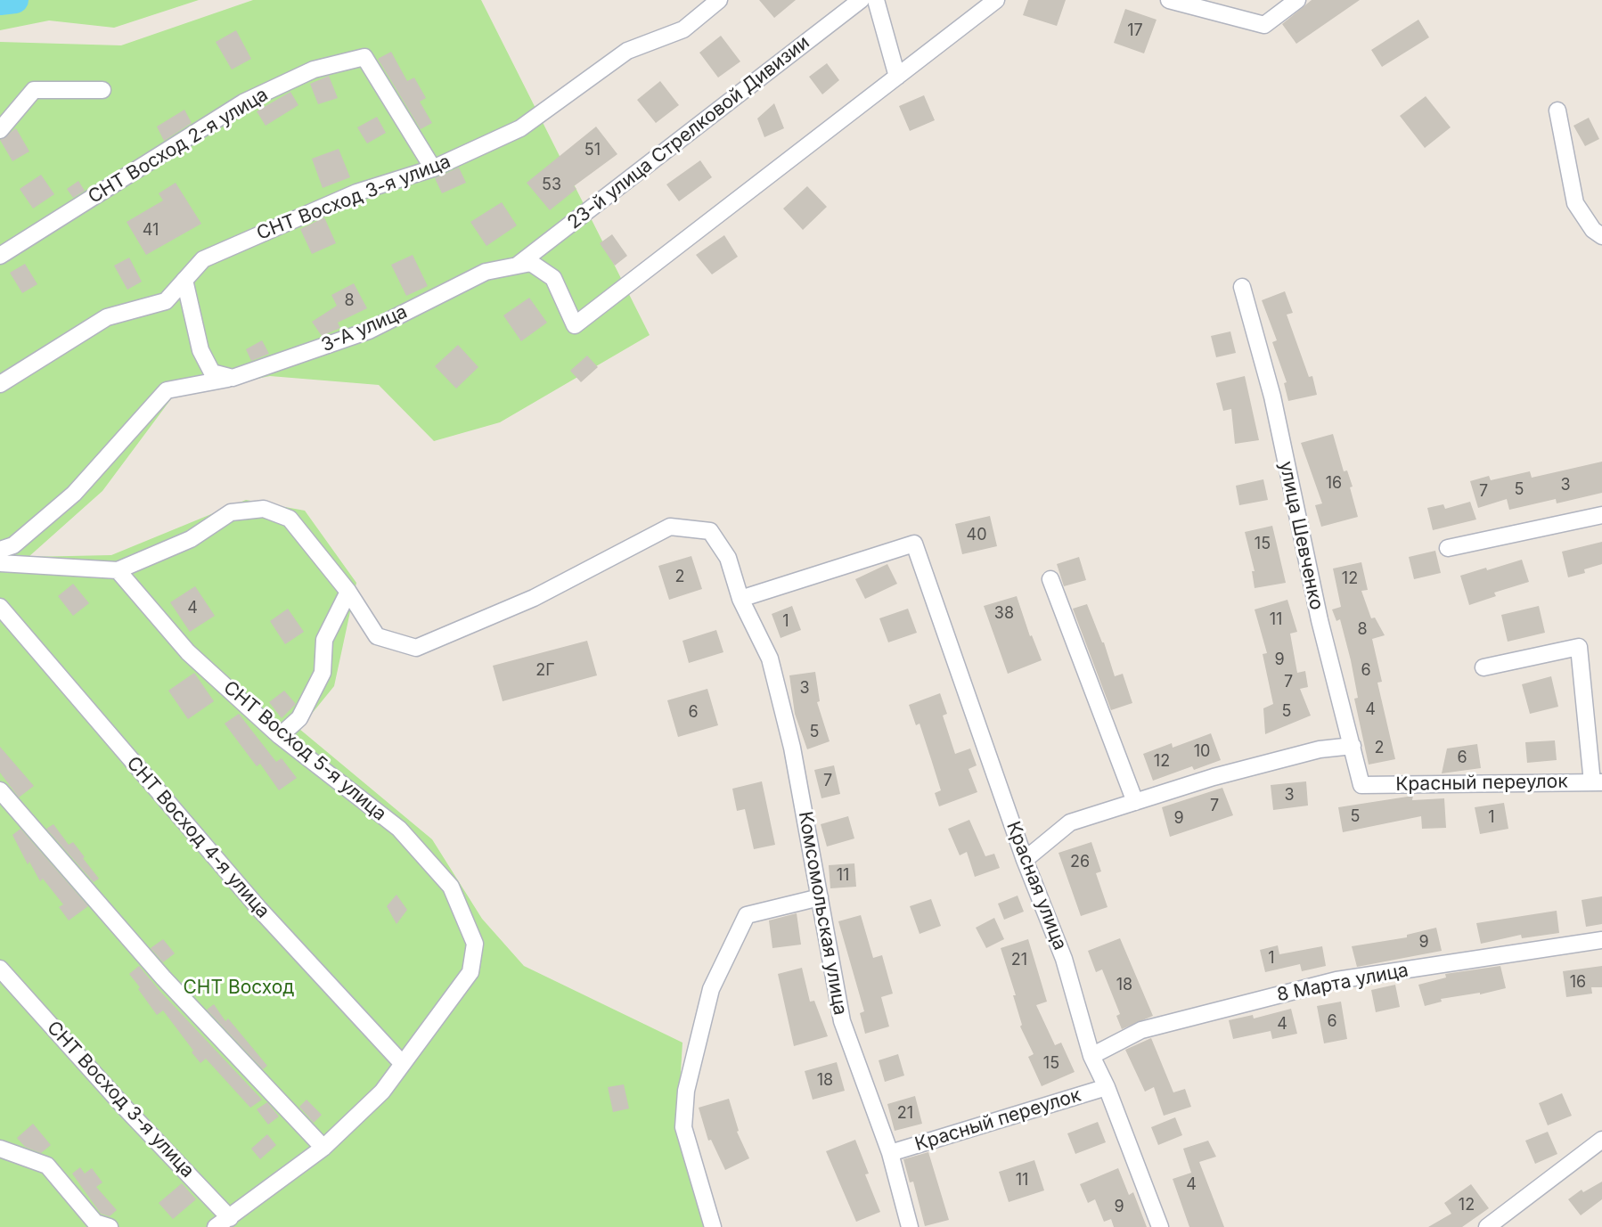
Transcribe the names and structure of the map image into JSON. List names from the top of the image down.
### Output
{
  "streets": {
    "street": [
      "23-й улица Стрелковой Дивизии",
      "СНТ Восход 2-я улица",
      "СНТ Восход 3-я улица",
      "3-А улица",
      "улица Шевченко",
      "СНТ Восход 5-я улица",
      "Красный переулок",
      "СНТ Восход 4-я улица",
      "Красная улица",
      "Комсомольская улица",
      "8 Марта улица"
    ]
  },
  "crossings": [
    ["23-й улица Стрелковой Дивизии", "3-А улица"],
    ["СНТ Восход 2-я улица", "СНТ Восход 3-я улица"],
    ["улица Шевченко", "Красный переулок"],
    ["СНТ Восход 5-я улица", "СНТ Восход 4-я улица"],
    ["СНТ Восход 5-я улица", "Комсомольская улица"],
    ["Красный переулок", "Красная улица"],
    ["Красный переулок", "Комсомольская улица"],
    ["Красная улица", "Комсомольская улица"],
    ["Красная улица", "8 Марта улица"]
  ],
  "parks": ["СНТ Восход"],
  "house_numbers": [
    "17",
    "51",
    "53",
    "41",
    "8",
    "16",
    "3",
    "5",
    "7",
    "40",
    "15",
    "2",
    "12",
    "4",
    "38",
    "11",
    "1",
    "8",
    "9",
    "2Г",
    "6",
    "7",
    "3",
    "4",
    "5",
    "6",
    "5",
    "2",
    "10",
    "6",
    "12",
    "7",
    "3",
    "7",
    "5",
    "1",
    "9",
    "26",
    "11",
    "9",
    "1",
    "21",
    "16",
    "18",
    "6",
    "4",
    "15",
    "18",
    "21",
    "11",
    "4",
    "12",
    "9"
  ]
}
